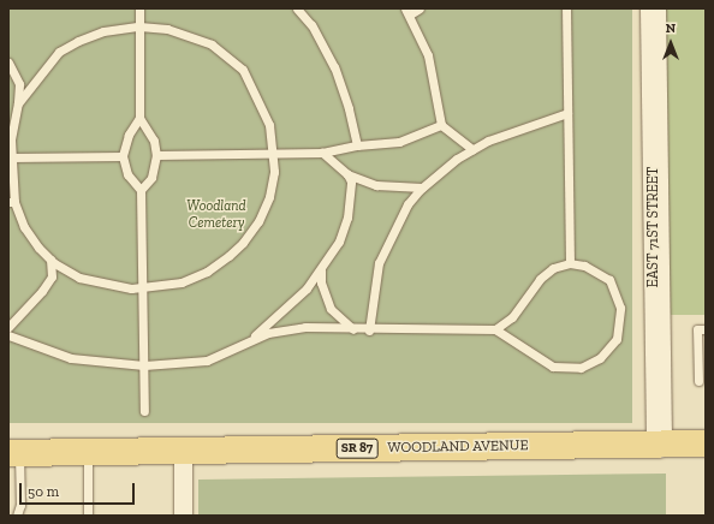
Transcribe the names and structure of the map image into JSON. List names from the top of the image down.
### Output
{
  "streets": {
    "main road": ["WOODLAND AVENUE", "SR 87"],
    "street": ["EAST 71ST STREET"]
  },
  "crossings": [
    ["EAST 71ST STREET", "WOODLAND AVENUE"]
  ],
  "parks": ["Woodland Cemetery"],
  "scale_bar": "50 m",
  "north": "top"
}
